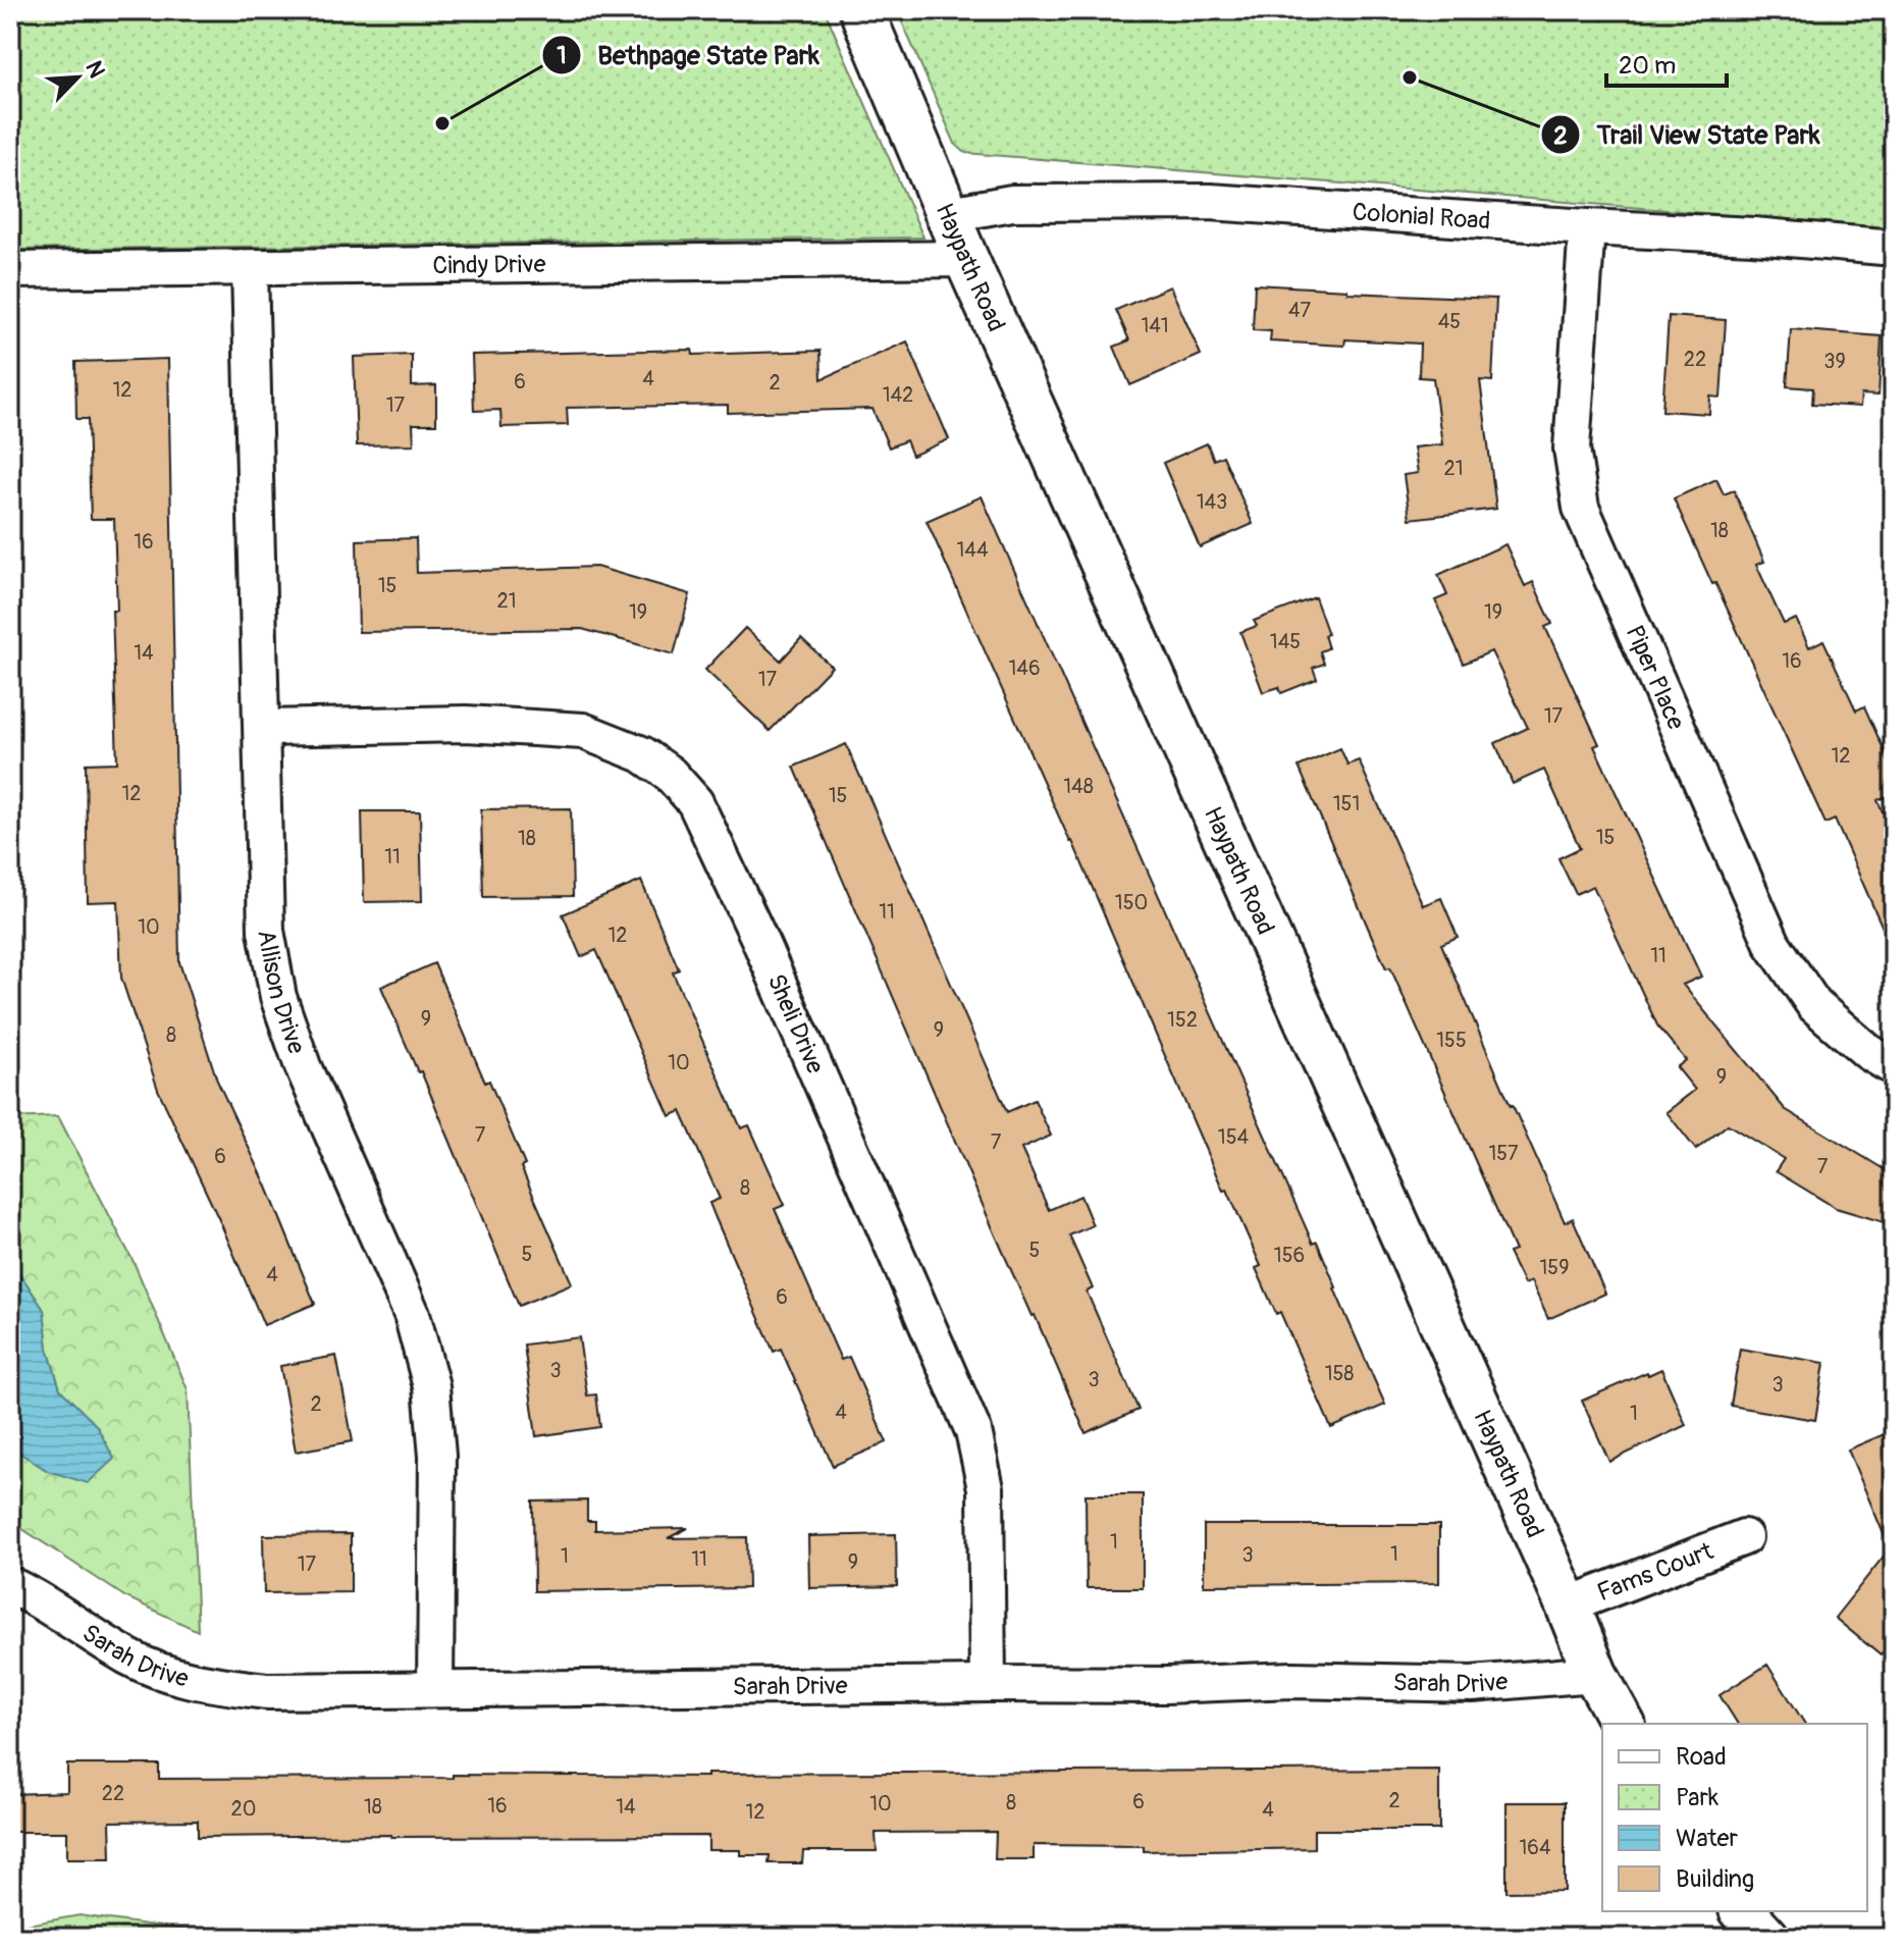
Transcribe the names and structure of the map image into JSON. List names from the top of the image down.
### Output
{
  "streets": {
    "street": [
      "Colonial Road",
      "Cindy Drive",
      "Haypath Road",
      "Piper Place",
      "Allison Drive",
      "Sheli Drive",
      "Fams Court",
      "Sarah Drive"
    ]
  },
  "crossings": [
    ["Colonial Road", "Haypath Road"],
    ["Colonial Road", "Piper Place"],
    ["Cindy Drive", "Haypath Road"],
    ["Cindy Drive", "Allison Drive"],
    ["Haypath Road", "Fams Court"],
    ["Haypath Road", "Sarah Drive"],
    ["Allison Drive", "Sheli Drive"],
    ["Allison Drive", "Sarah Drive"],
    ["Sheli Drive", "Sarah Drive"]
  ],
  "places": ["Trail View State Park", "Bethpage State Park"],
  "house_numbers": [
    "47",
    "45",
    "141",
    "22",
    "39",
    "4",
    "6",
    "2",
    "12",
    "142",
    "17",
    "21",
    "143",
    "18",
    "16",
    "144",
    "15",
    "21",
    "19",
    "19",
    "145",
    "14",
    "16",
    "146",
    "17",
    "17",
    "12",
    "148",
    "12",
    "15",
    "151",
    "15",
    "18",
    "11",
    "150",
    "11",
    "10",
    "12",
    "11",
    "9",
    "152",
    "9",
    "8",
    "155",
    "10",
    "9",
    "7",
    "154",
    "7",
    "157",
    "6",
    "7",
    "8",
    "5",
    "5",
    "156",
    "159",
    "4",
    "6",
    "3",
    "158",
    "3",
    "3",
    "2",
    "4",
    "1",
    "1",
    "1",
    "3",
    "1",
    "11",
    "9",
    "17",
    "22",
    "2",
    "6",
    "8",
    "10",
    "16",
    "18",
    "14",
    "20",
    "4",
    "12",
    "164"
  ],
  "legend": [
    "Road",
    "Park",
    "Water",
    "Building"
  ],
  "scale_bar": "20 m",
  "north": "top right"
}
